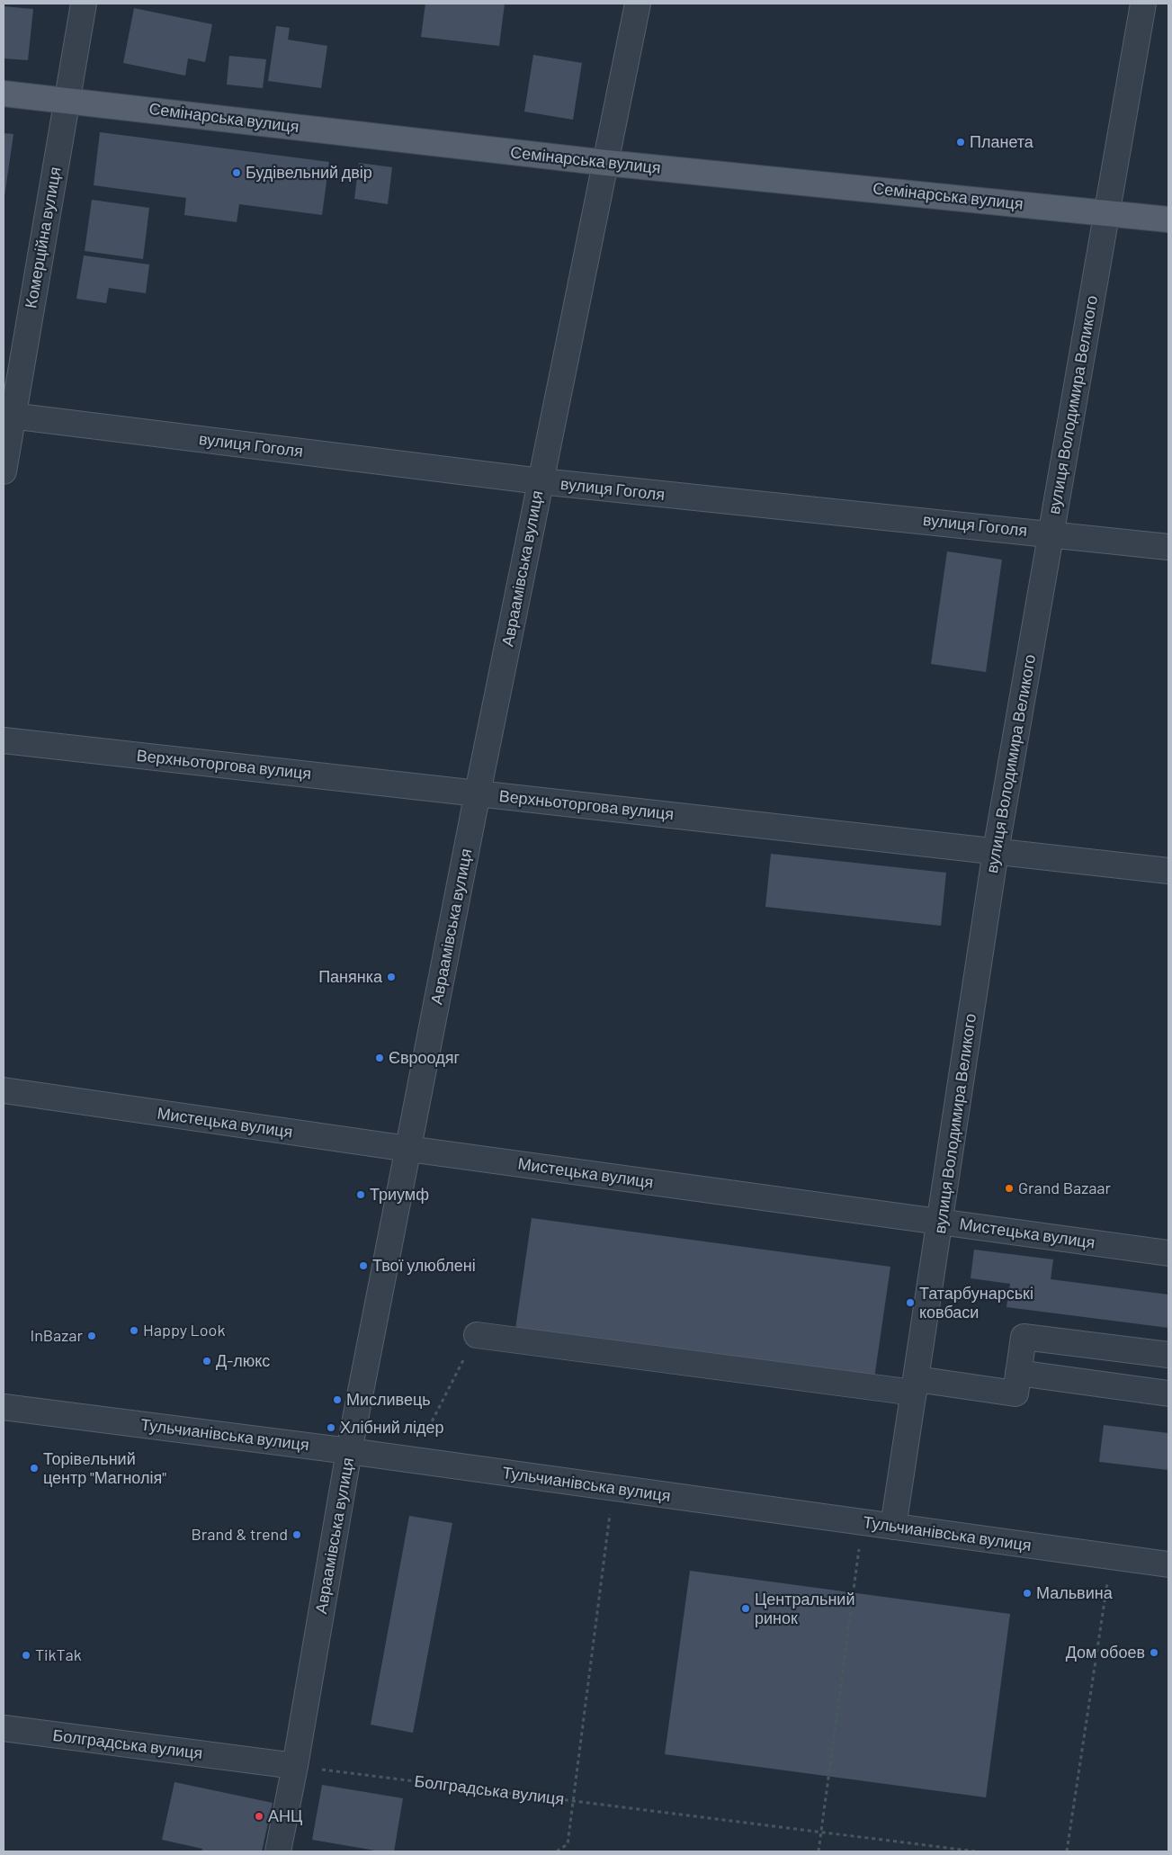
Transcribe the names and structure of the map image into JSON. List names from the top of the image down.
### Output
{
  "streets": {
    "main road": ["Семінарська вулиця"],
    "street": [
      "Комерційна вулиця",
      "вулиця Володимира Великого",
      "вулиця Гоголя",
      "Авраамівська вулиця",
      "Верхньоторгова вулиця",
      "Мистецька вулиця",
      "Тульчианівська вулиця",
      "Болградська вулиця"
    ]
  },
  "crossings": [
    ["Семінарська вулиця", "Комерційна вулиця"],
    ["Семінарська вулиця", "вулиця Володимира Великого"],
    ["Семінарська вулиця", "Авраамівська вулиця"],
    ["Комерційна вулиця", "вулиця Гоголя"],
    ["вулиця Володимира Великого", "вулиця Гоголя"],
    ["вулиця Володимира Великого", "Верхньоторгова вулиця"],
    ["вулиця Володимира Великого", "Мистецька вулиця"],
    ["вулиця Володимира Великого", "Тульчианівська вулиця"],
    ["вулиця Гоголя", "Авраамівська вулиця"],
    ["Авраамівська вулиця", "Верхньоторгова вулиця"],
    ["Авраамівська вулиця", "Мистецька вулиця"],
    ["Авраамівська вулиця", "Тульчианівська вулиця"],
    ["Авраамівська вулиця", "Болградська вулиця"]
  ],
  "places": [
    "Планета",
    "Будівельний двір",
    "Панянка",
    "Євроодяг",
    "Grand Bazaar",
    "Триумф",
    "Твої улюблені",
    "Татарбунарські ковбаси",
    "Happy Look",
    "InBazar",
    "Д-люкс",
    "Мисливець",
    "Хлібний лідер",
    "Торівeльний центр \"Магнолія\"",
    "Brand & trend",
    "Мальвина",
    "Центральний ринок",
    "Дом обоев",
    "TikTak",
    "АНЦ"
  ]
}
